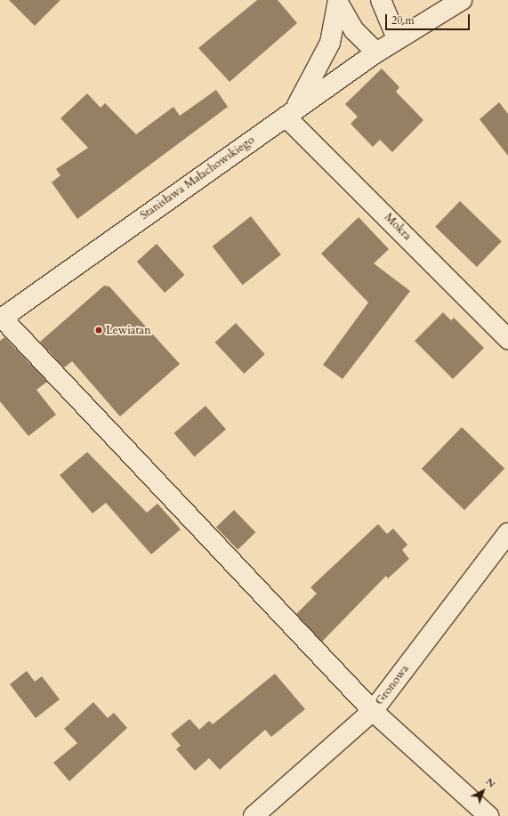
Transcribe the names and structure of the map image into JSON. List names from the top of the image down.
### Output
{
  "streets": {
    "street": ["Stanisława Małachowskiego", "Mokra", "Gronowa"]
  },
  "crossings": [
    ["Stanisława Małachowskiego", "Mokra"]
  ],
  "places": ["Lewiatan"],
  "scale_bar": "20 m",
  "north": "top right"
}
